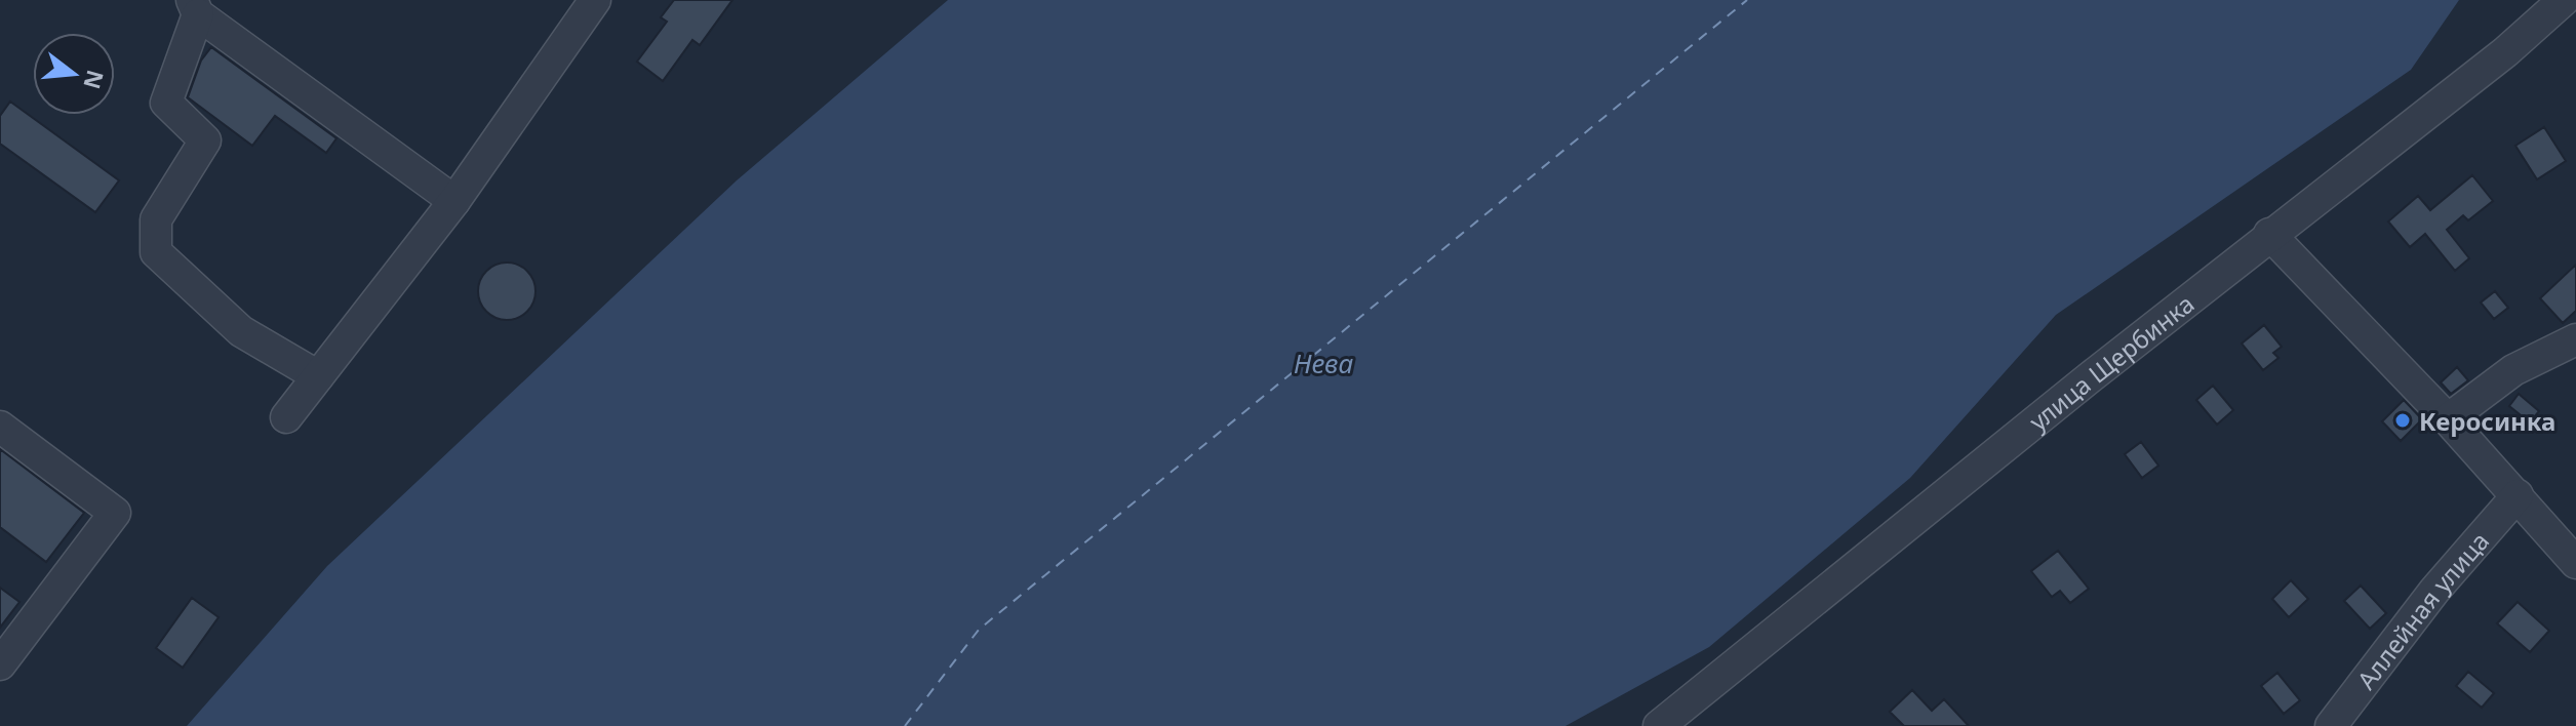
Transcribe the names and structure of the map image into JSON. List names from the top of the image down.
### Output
{
  "streets": {
    "street": ["улица Щербинка", "Аллейная улица"]
  },
  "water": ["Нева"],
  "places": ["Керосинка"],
  "north": "right"
}
